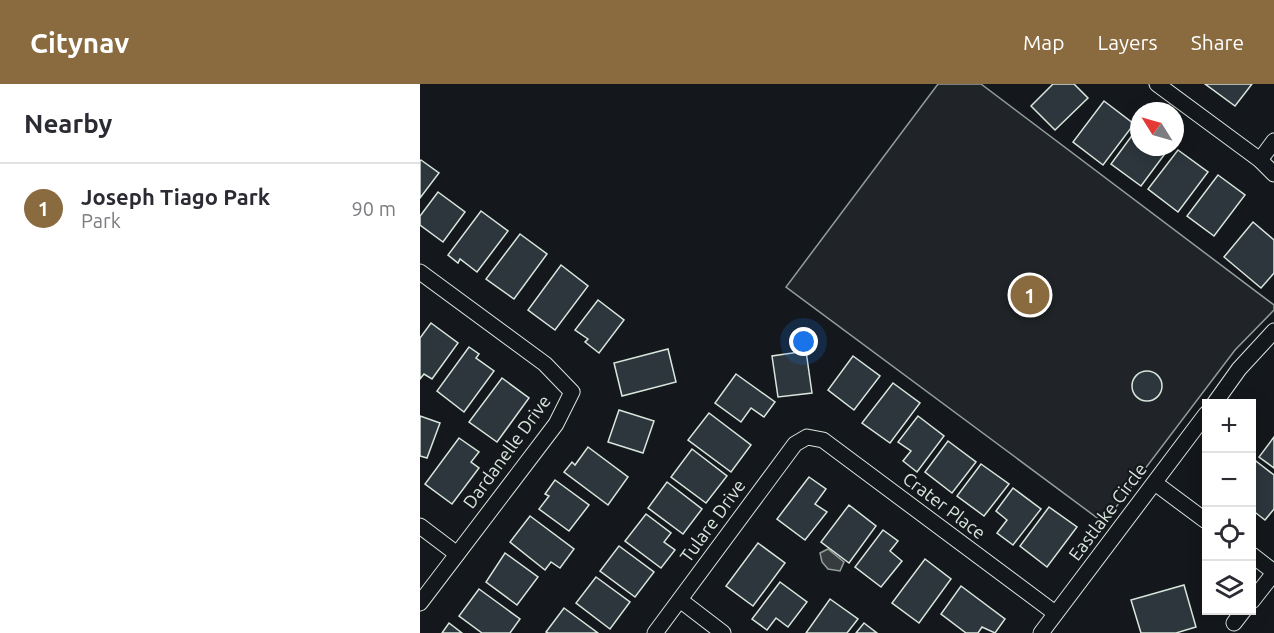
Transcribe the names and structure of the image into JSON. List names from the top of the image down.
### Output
{
  "streets": {
    "street": [
      "Dardanelle Drive",
      "Crater Place",
      "Eastlake Circle",
      "Tulare Drive"
    ]
  },
  "crossings": [
    ["Crater Place", "Eastlake Circle"],
    ["Crater Place", "Tulare Drive"]
  ],
  "north": "top left",
  "page": {
    "header": "Citynav",
    "nav": ["Map", "Layers", "Share"],
    "heading": "Nearby",
    "list": [
      {
        "mark": "1",
        "name": "Joseph Tiago Park",
        "note": "Park",
        "value": "90 m"
      }
    ],
    "pins": "1",
    "map_buttons": ["+", "−"]
  }
}
